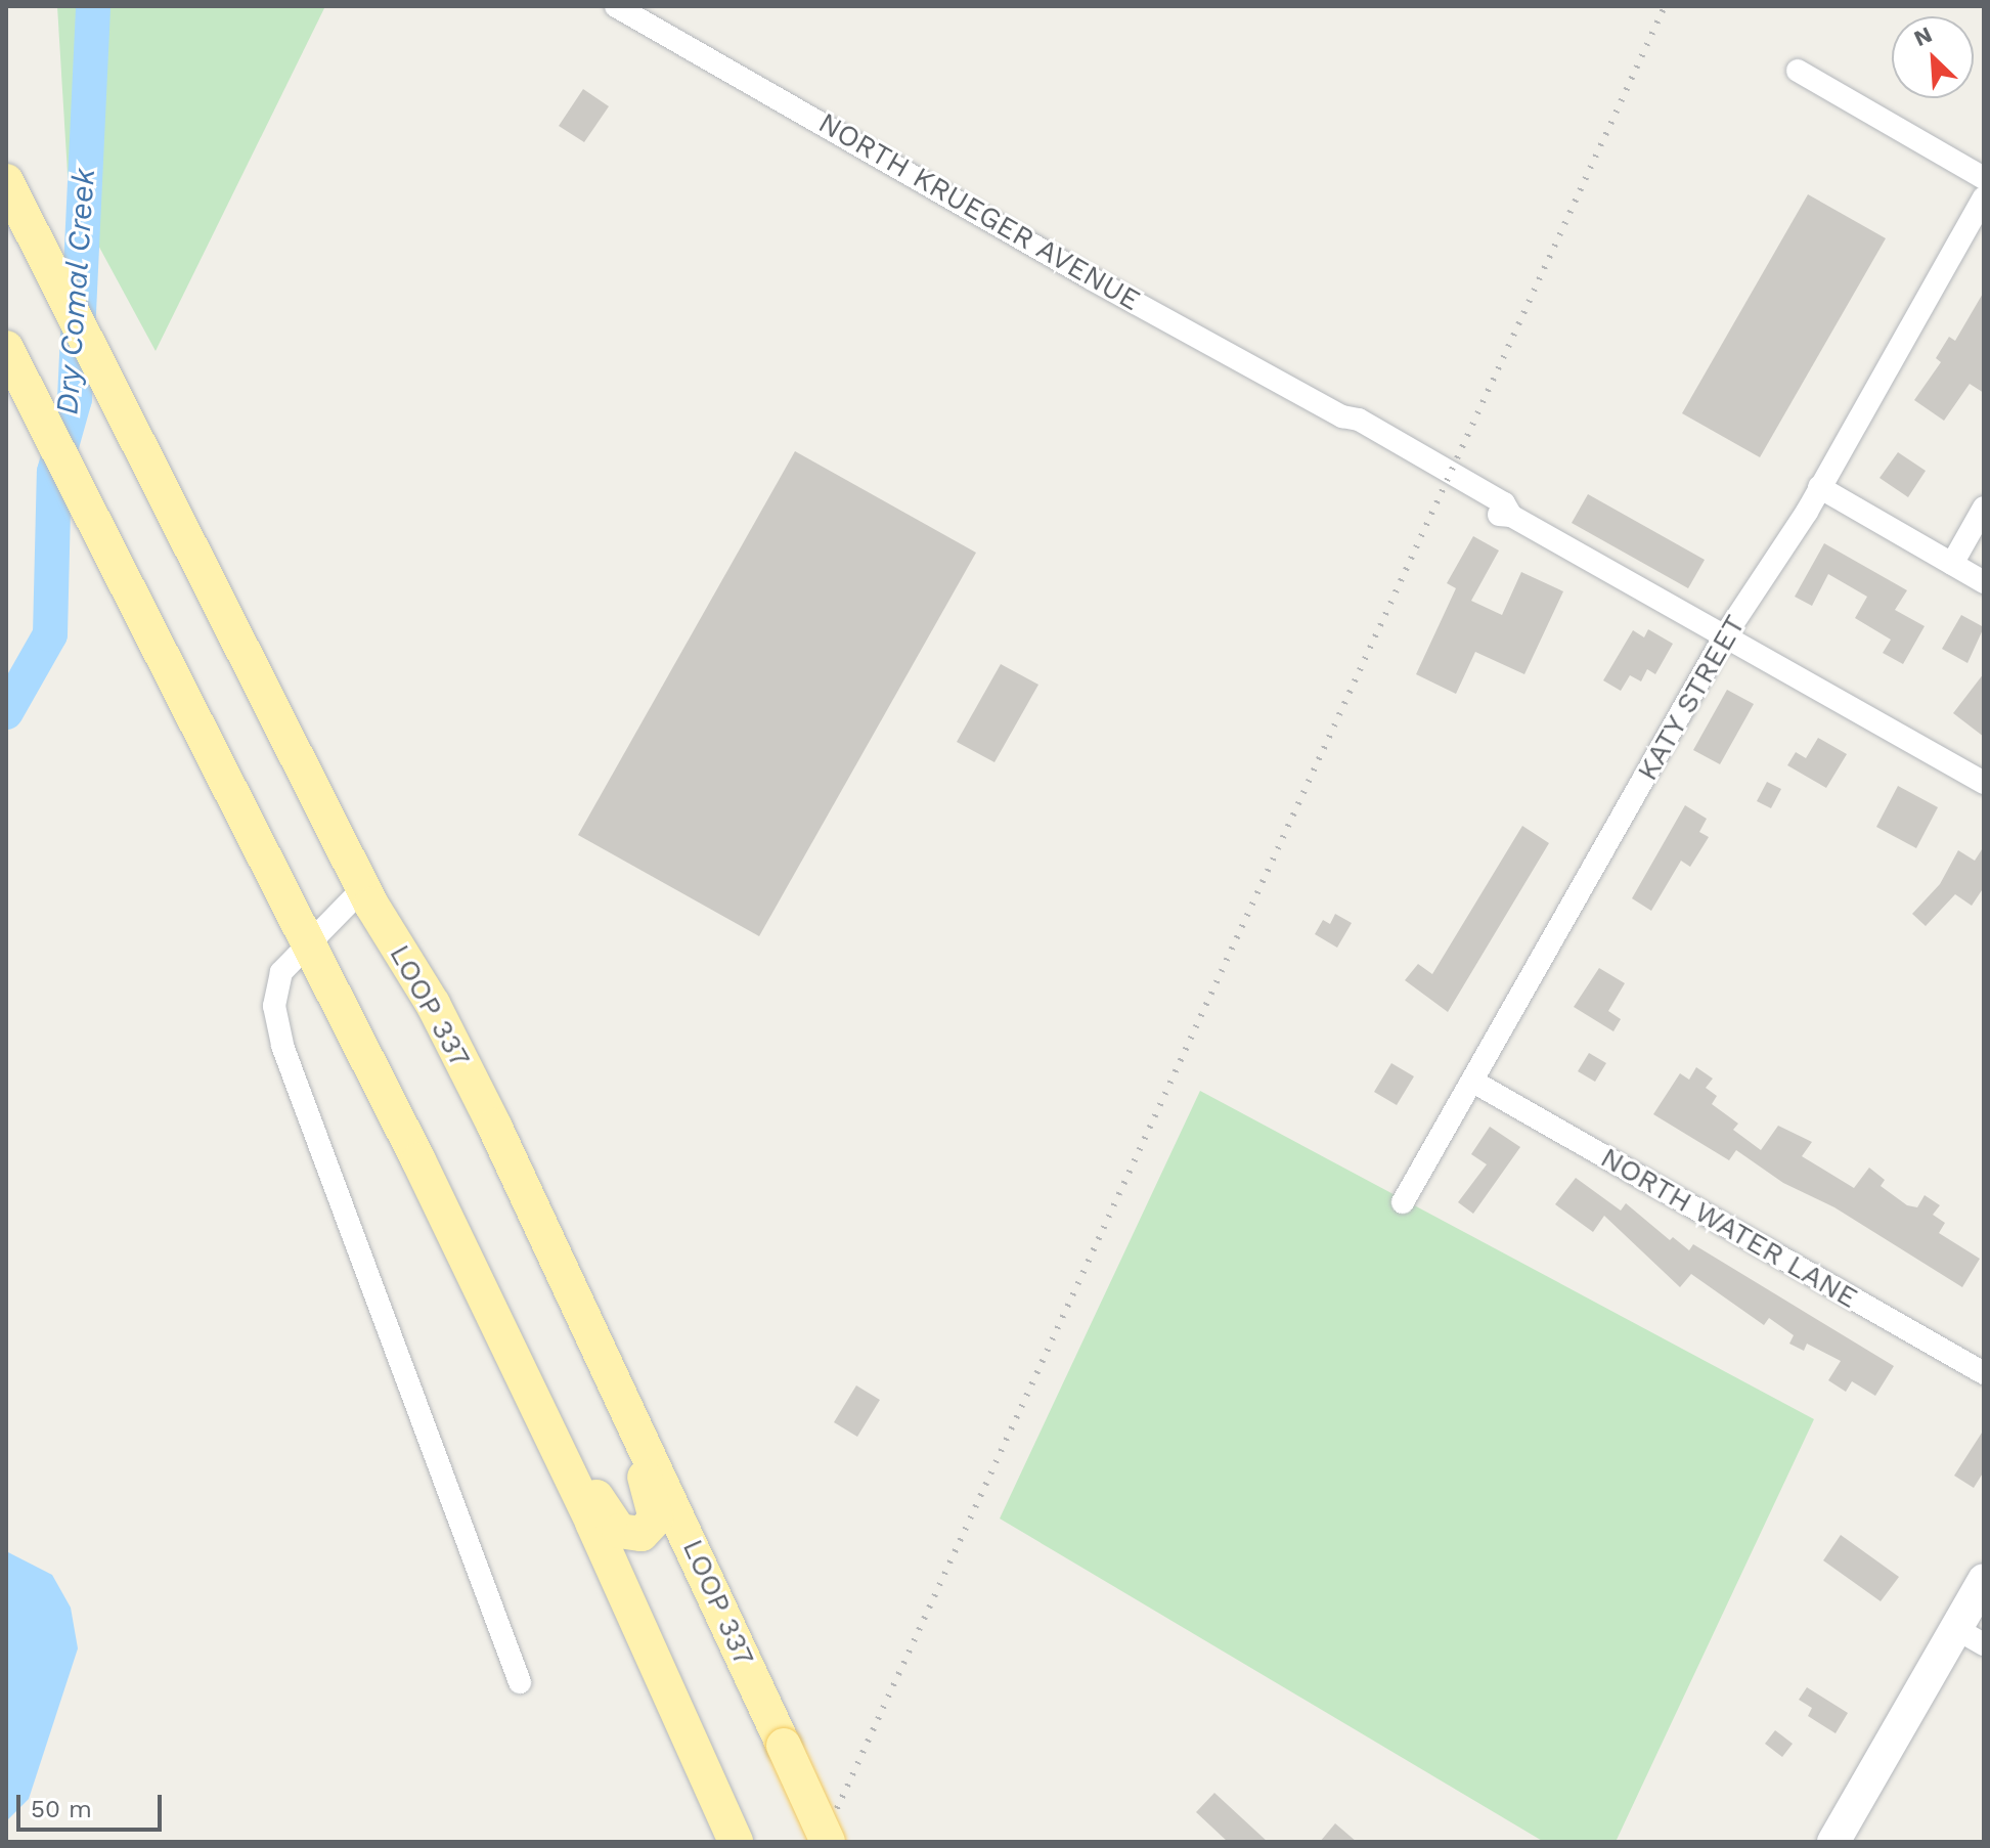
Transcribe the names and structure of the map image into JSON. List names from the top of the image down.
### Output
{
  "streets": {
    "main road": ["LOOP 337"],
    "street": ["NORTH KRUEGER AVENUE", "KATY STREET", "NORTH WATER LANE"]
  },
  "crossings": [
    ["NORTH KRUEGER AVENUE", "KATY STREET"],
    ["KATY STREET", "NORTH WATER LANE"]
  ],
  "water": ["Dry Comal Creek"],
  "scale_bar": "50 m",
  "north": "top left"
}
